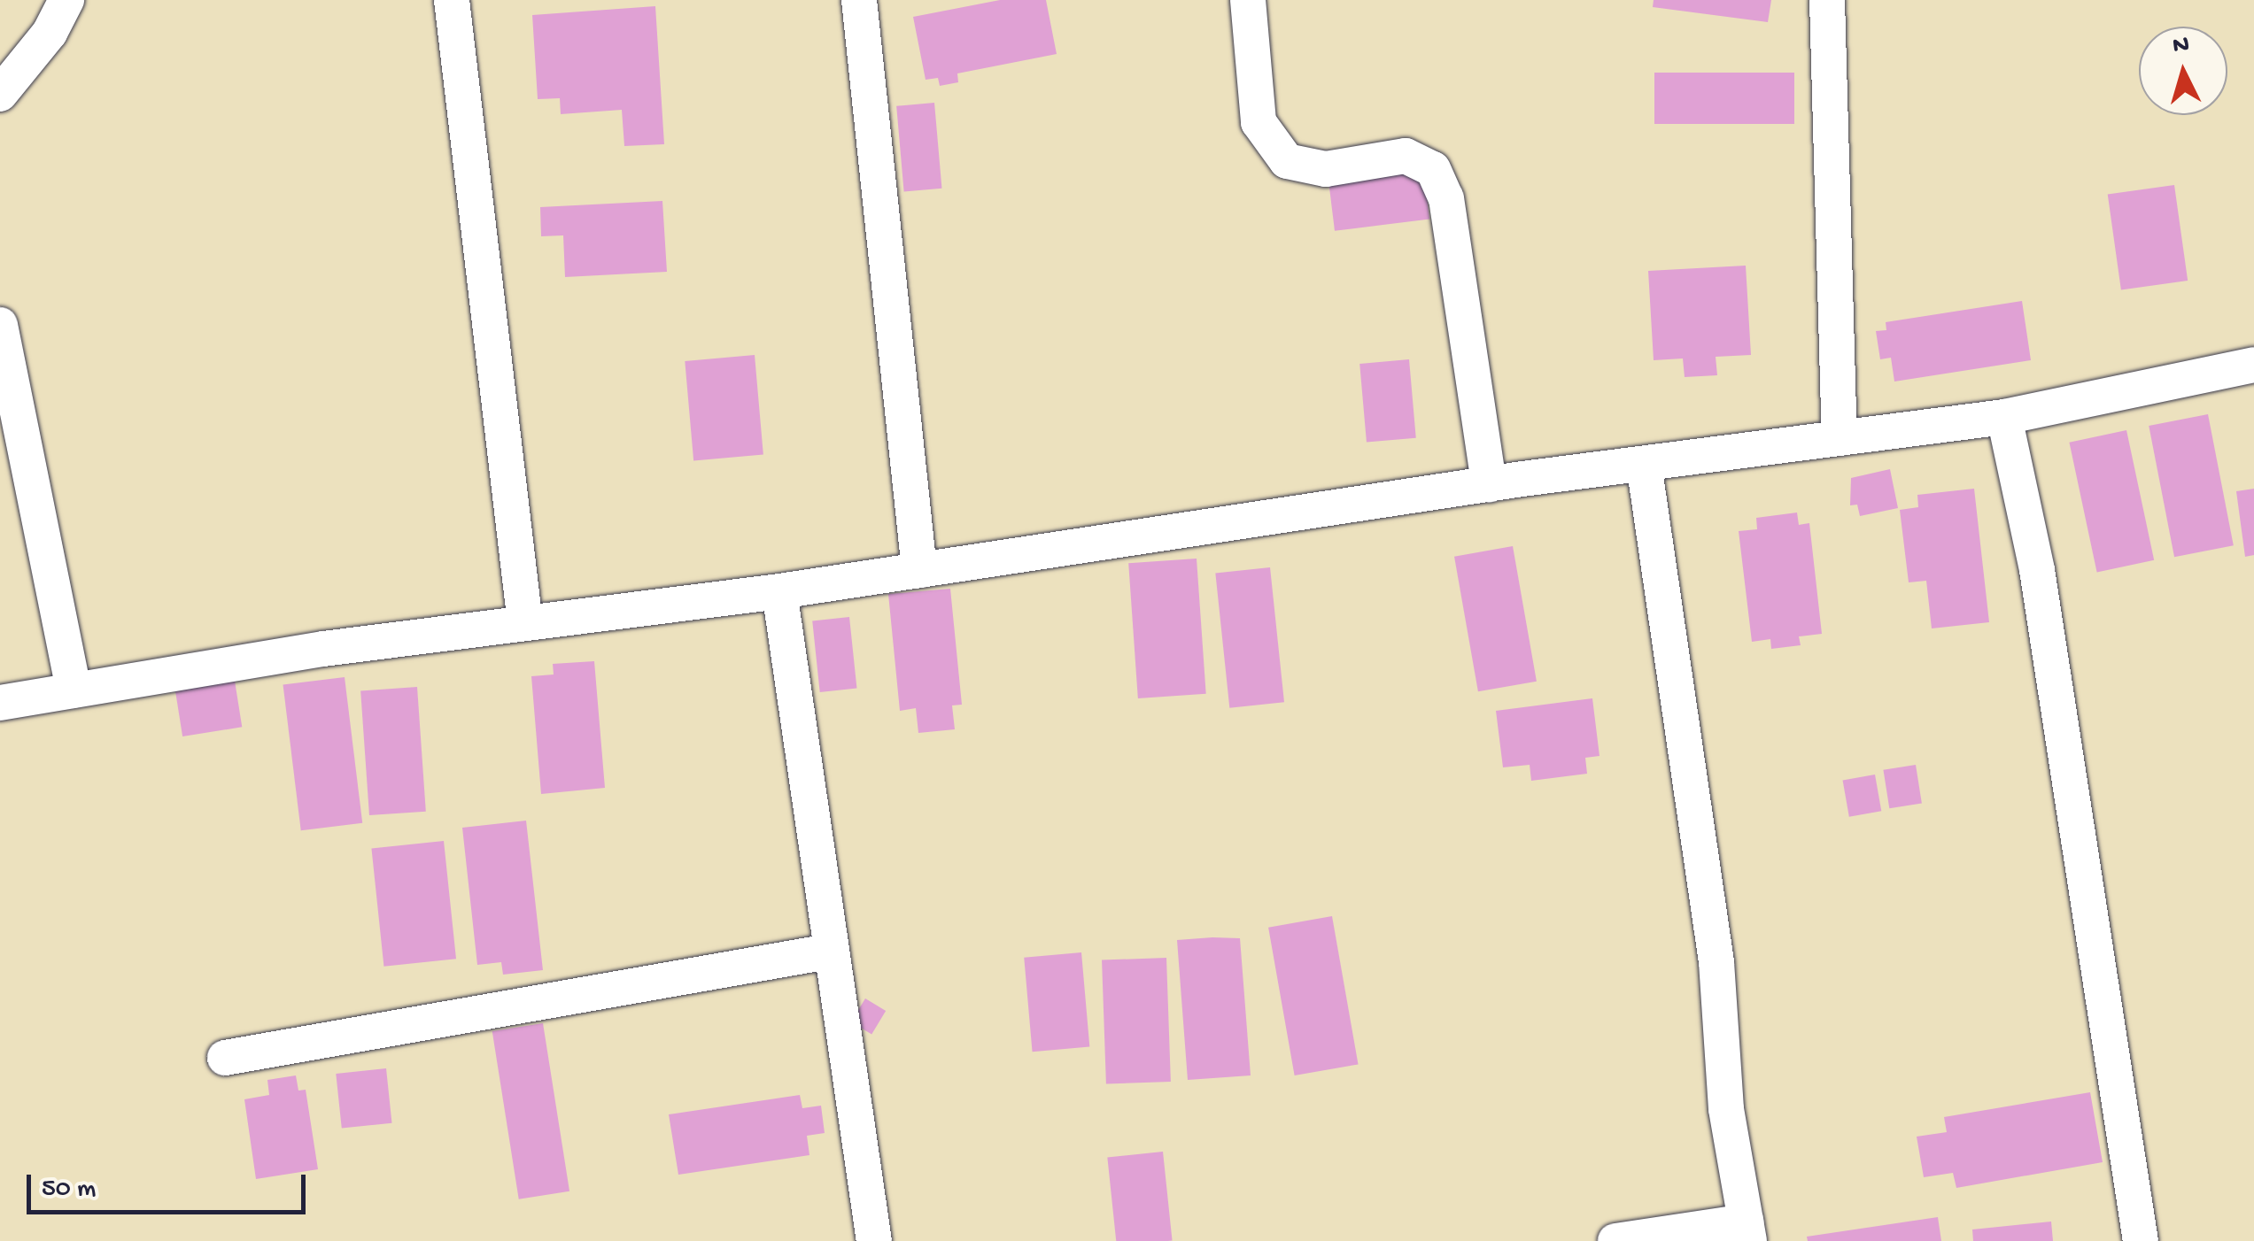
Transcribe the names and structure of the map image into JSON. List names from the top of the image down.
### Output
{
  "scale_bar": "50 m",
  "north": "top"
}
